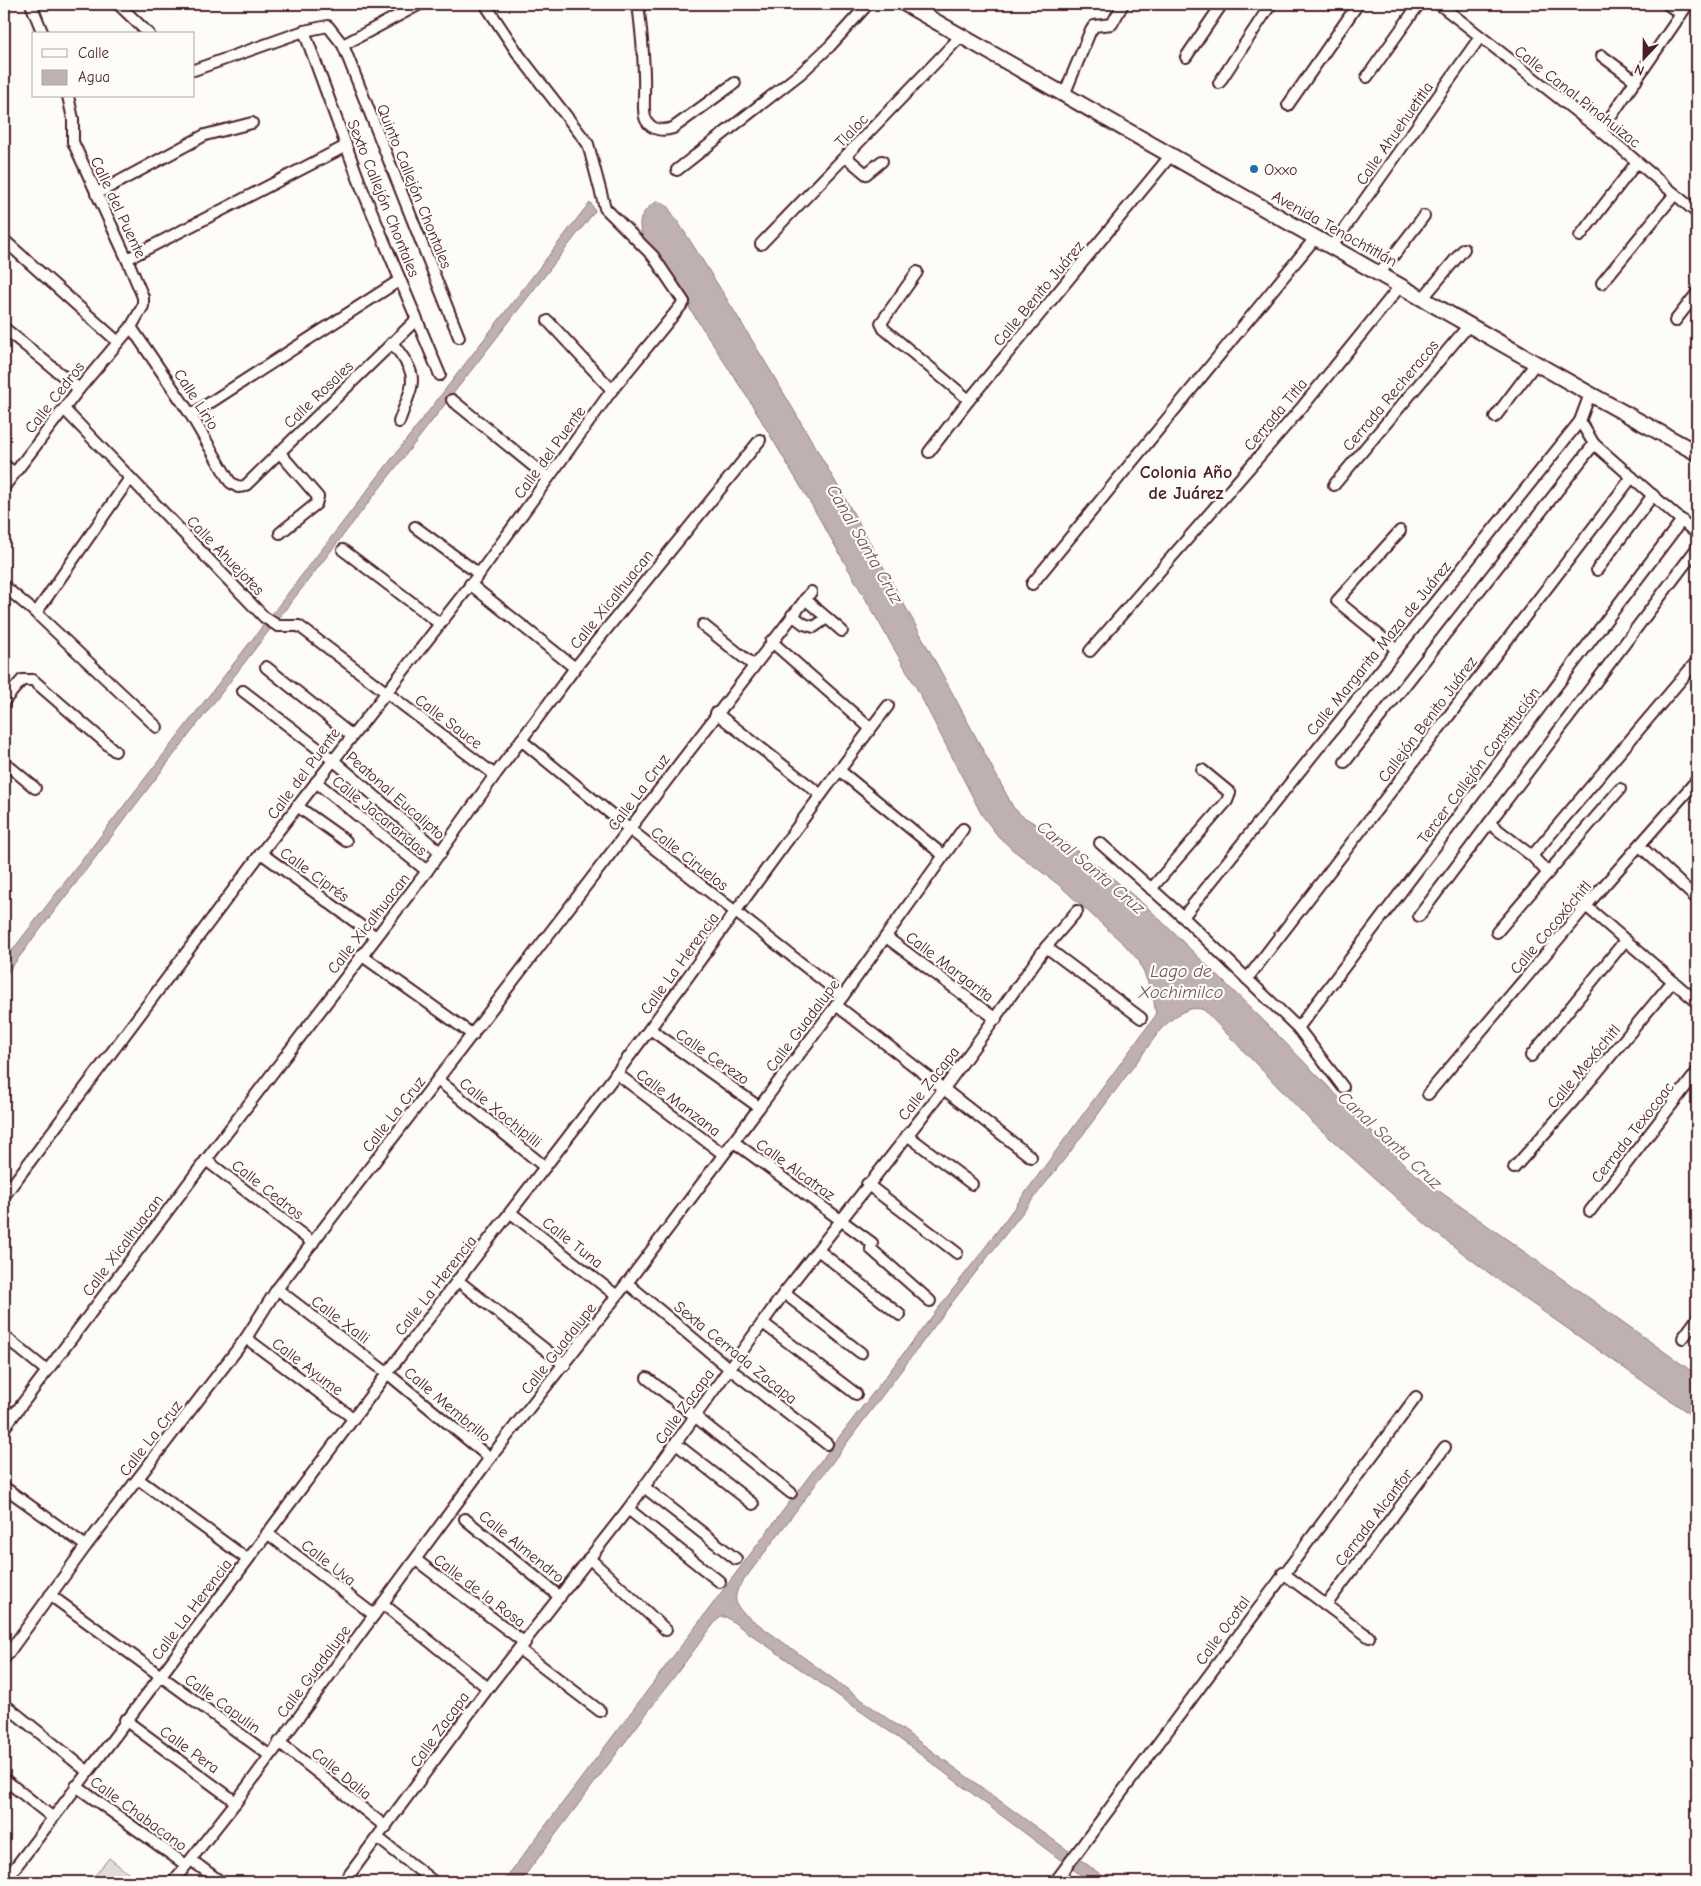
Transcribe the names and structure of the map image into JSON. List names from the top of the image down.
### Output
{
  "streets": {
    "main road": ["Avenida Tenochtitlán"],
    "street": [
      "Calle Canal Pinahuizac",
      "Tlaloc",
      "Calle Ahuehuetitla",
      "Quinto Callejón Chontales",
      "Sexto Callejón Chontales",
      "Calle del Puente",
      "Calle Benito Juárez",
      "Calle Rosales",
      "Cerrada Recheracos",
      "Calle Cedros",
      "Calle Lirio",
      "Cerrada Titla",
      "Calle Ahuejotes",
      "Calle Xicalhuacan",
      "Calle Margarita Maza de Juárez",
      "Callejón Benito Juárez",
      "Calle Sauce",
      "Tercer Callejón Constitución",
      "Calle La Cruz",
      "Peatonal Eucalipto",
      "Calle Jacarandas",
      "Calle Ciruelos",
      "Calle Ciprés",
      "Calle Cocoxóchitl",
      "Calle La Herencia",
      "Calle Margarita",
      "Calle Guadalupe",
      "Calle Cerezo",
      "Calle Mexóchitl",
      "Calle Zacapa",
      "Calle Manzana",
      "Calle Xochipilli",
      "Cerrada Texocoac",
      "Calle Alcatraz",
      "Calle Tuna",
      "Calle Xalli",
      "Sexta Cerrada Zacapa",
      "Calle Ayume",
      "Calle Membrillo",
      "Cerrada Alcanfor",
      "Calle Almendro",
      "Calle Uva",
      "Calle de la Rosa",
      "Calle Ocotal",
      "Calle Capulin",
      "Calle Pera",
      "Calle Dalia",
      "Calle Chabacano"
    ]
  },
  "crossings": [
    ["Calle Canal Pinahuizac", "Calle Ahuehuetitla"],
    ["Tlaloc", "Avenida Tenochtitlán"],
    ["Calle Ahuehuetitla", "Avenida Tenochtitlán"],
    ["Quinto Callejón Chontales", "Sexto Callejón Chontales"],
    ["Sexto Callejón Chontales", "Calle Rosales"],
    ["Calle del Puente", "Calle Cedros"],
    ["Calle del Puente", "Calle Lirio"],
    ["Calle del Puente", "Calle Ahuejotes"],
    ["Calle del Puente", "Calle Sauce"],
    ["Calle del Puente", "Peatonal Eucalipto"],
    ["Calle del Puente", "Calle Jacarandas"],
    ["Calle del Puente", "Calle Ciprés"],
    ["Avenida Tenochtitlán", "Calle Benito Juárez"],
    ["Avenida Tenochtitlán", "Cerrada Recheracos"],
    ["Avenida Tenochtitlán", "Cerrada Titla"],
    ["Avenida Tenochtitlán", "Calle Margarita Maza de Juárez"],
    ["Calle Rosales", "Calle Lirio"],
    ["Calle Cedros", "Calle Lirio"],
    ["Calle Cedros", "Calle Ahuejotes"],
    ["Calle Cedros", "Calle Xicalhuacan"],
    ["Calle Cedros", "Calle La Cruz"],
    ["Calle Ahuejotes", "Calle Sauce"],
    ["Calle Xicalhuacan", "Calle Sauce"],
    ["Calle Xicalhuacan", "Peatonal Eucalipto"],
    ["Calle Xicalhuacan", "Calle Jacarandas"],
    ["Calle Xicalhuacan", "Calle Ciruelos"],
    ["Calle Xicalhuacan", "Calle Ciprés"],
    ["Calle La Cruz", "Calle Ciruelos"],
    ["Calle La Cruz", "Calle Xochipilli"],
    ["Calle La Cruz", "Calle Xalli"],
    ["Calle La Cruz", "Calle Ayume"],
    ["Calle La Cruz", "Calle Capulin"],
    ["Calle Ciruelos", "Calle La Herencia"],
    ["Calle Ciruelos", "Calle Guadalupe"],
    ["Calle La Herencia", "Calle Cerezo"],
    ["Calle La Herencia", "Calle Manzana"],
    ["Calle La Herencia", "Calle Xochipilli"],
    ["Calle La Herencia", "Calle Tuna"],
    ["Calle La Herencia", "Calle Xalli"],
    ["Calle La Herencia", "Calle Ayume"],
    ["Calle La Herencia", "Calle Membrillo"],
    ["Calle La Herencia", "Calle Uva"],
    ["Calle La Herencia", "Calle Capulin"],
    ["Calle La Herencia", "Calle Pera"],
    ["Calle La Herencia", "Calle Chabacano"],
    ["Calle Margarita", "Calle Guadalupe"],
    ["Calle Margarita", "Calle Zacapa"],
    ["Calle Guadalupe", "Calle Cerezo"],
    ["Calle Guadalupe", "Calle Manzana"],
    ["Calle Guadalupe", "Calle Alcatraz"],
    ["Calle Guadalupe", "Calle Tuna"],
    ["Calle Guadalupe", "Sexta Cerrada Zacapa"],
    ["Calle Guadalupe", "Calle Membrillo"],
    ["Calle Guadalupe", "Calle Uva"],
    ["Calle Guadalupe", "Calle de la Rosa"],
    ["Calle Guadalupe", "Calle Capulin"],
    ["Calle Guadalupe", "Calle Pera"],
    ["Calle Guadalupe", "Calle Dalia"],
    ["Calle Guadalupe", "Calle Chabacano"],
    ["Calle Zacapa", "Calle Alcatraz"],
    ["Calle Zacapa", "Sexta Cerrada Zacapa"],
    ["Calle Zacapa", "Calle Almendro"],
    ["Calle Zacapa", "Calle de la Rosa"],
    ["Calle Zacapa", "Calle Dalia"],
    ["Calle Xalli", "Calle Membrillo"]
  ],
  "districts": ["Colonia Año de Juárez"],
  "water": ["Canal Santa Cruz", "Lago de Xochimilco"],
  "places": ["Oxxo"],
  "legend": ["Calle", "Agua"],
  "north": "bottom"
}
